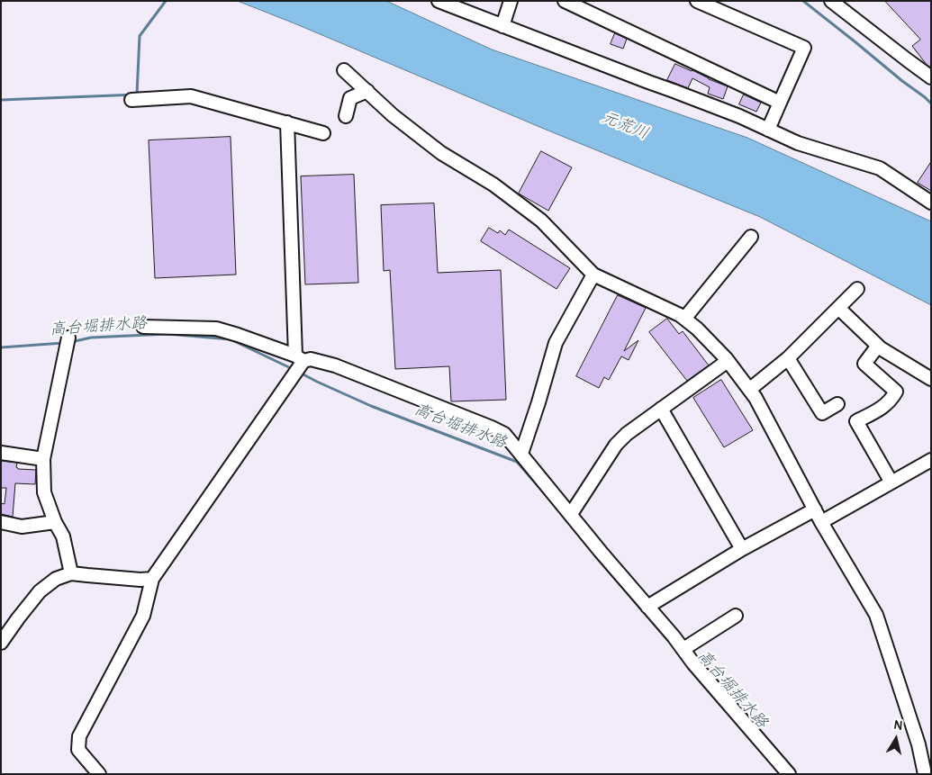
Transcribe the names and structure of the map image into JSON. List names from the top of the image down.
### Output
{
  "water": ["元荒川", "高台堀排水路"],
  "north": "top"
}
